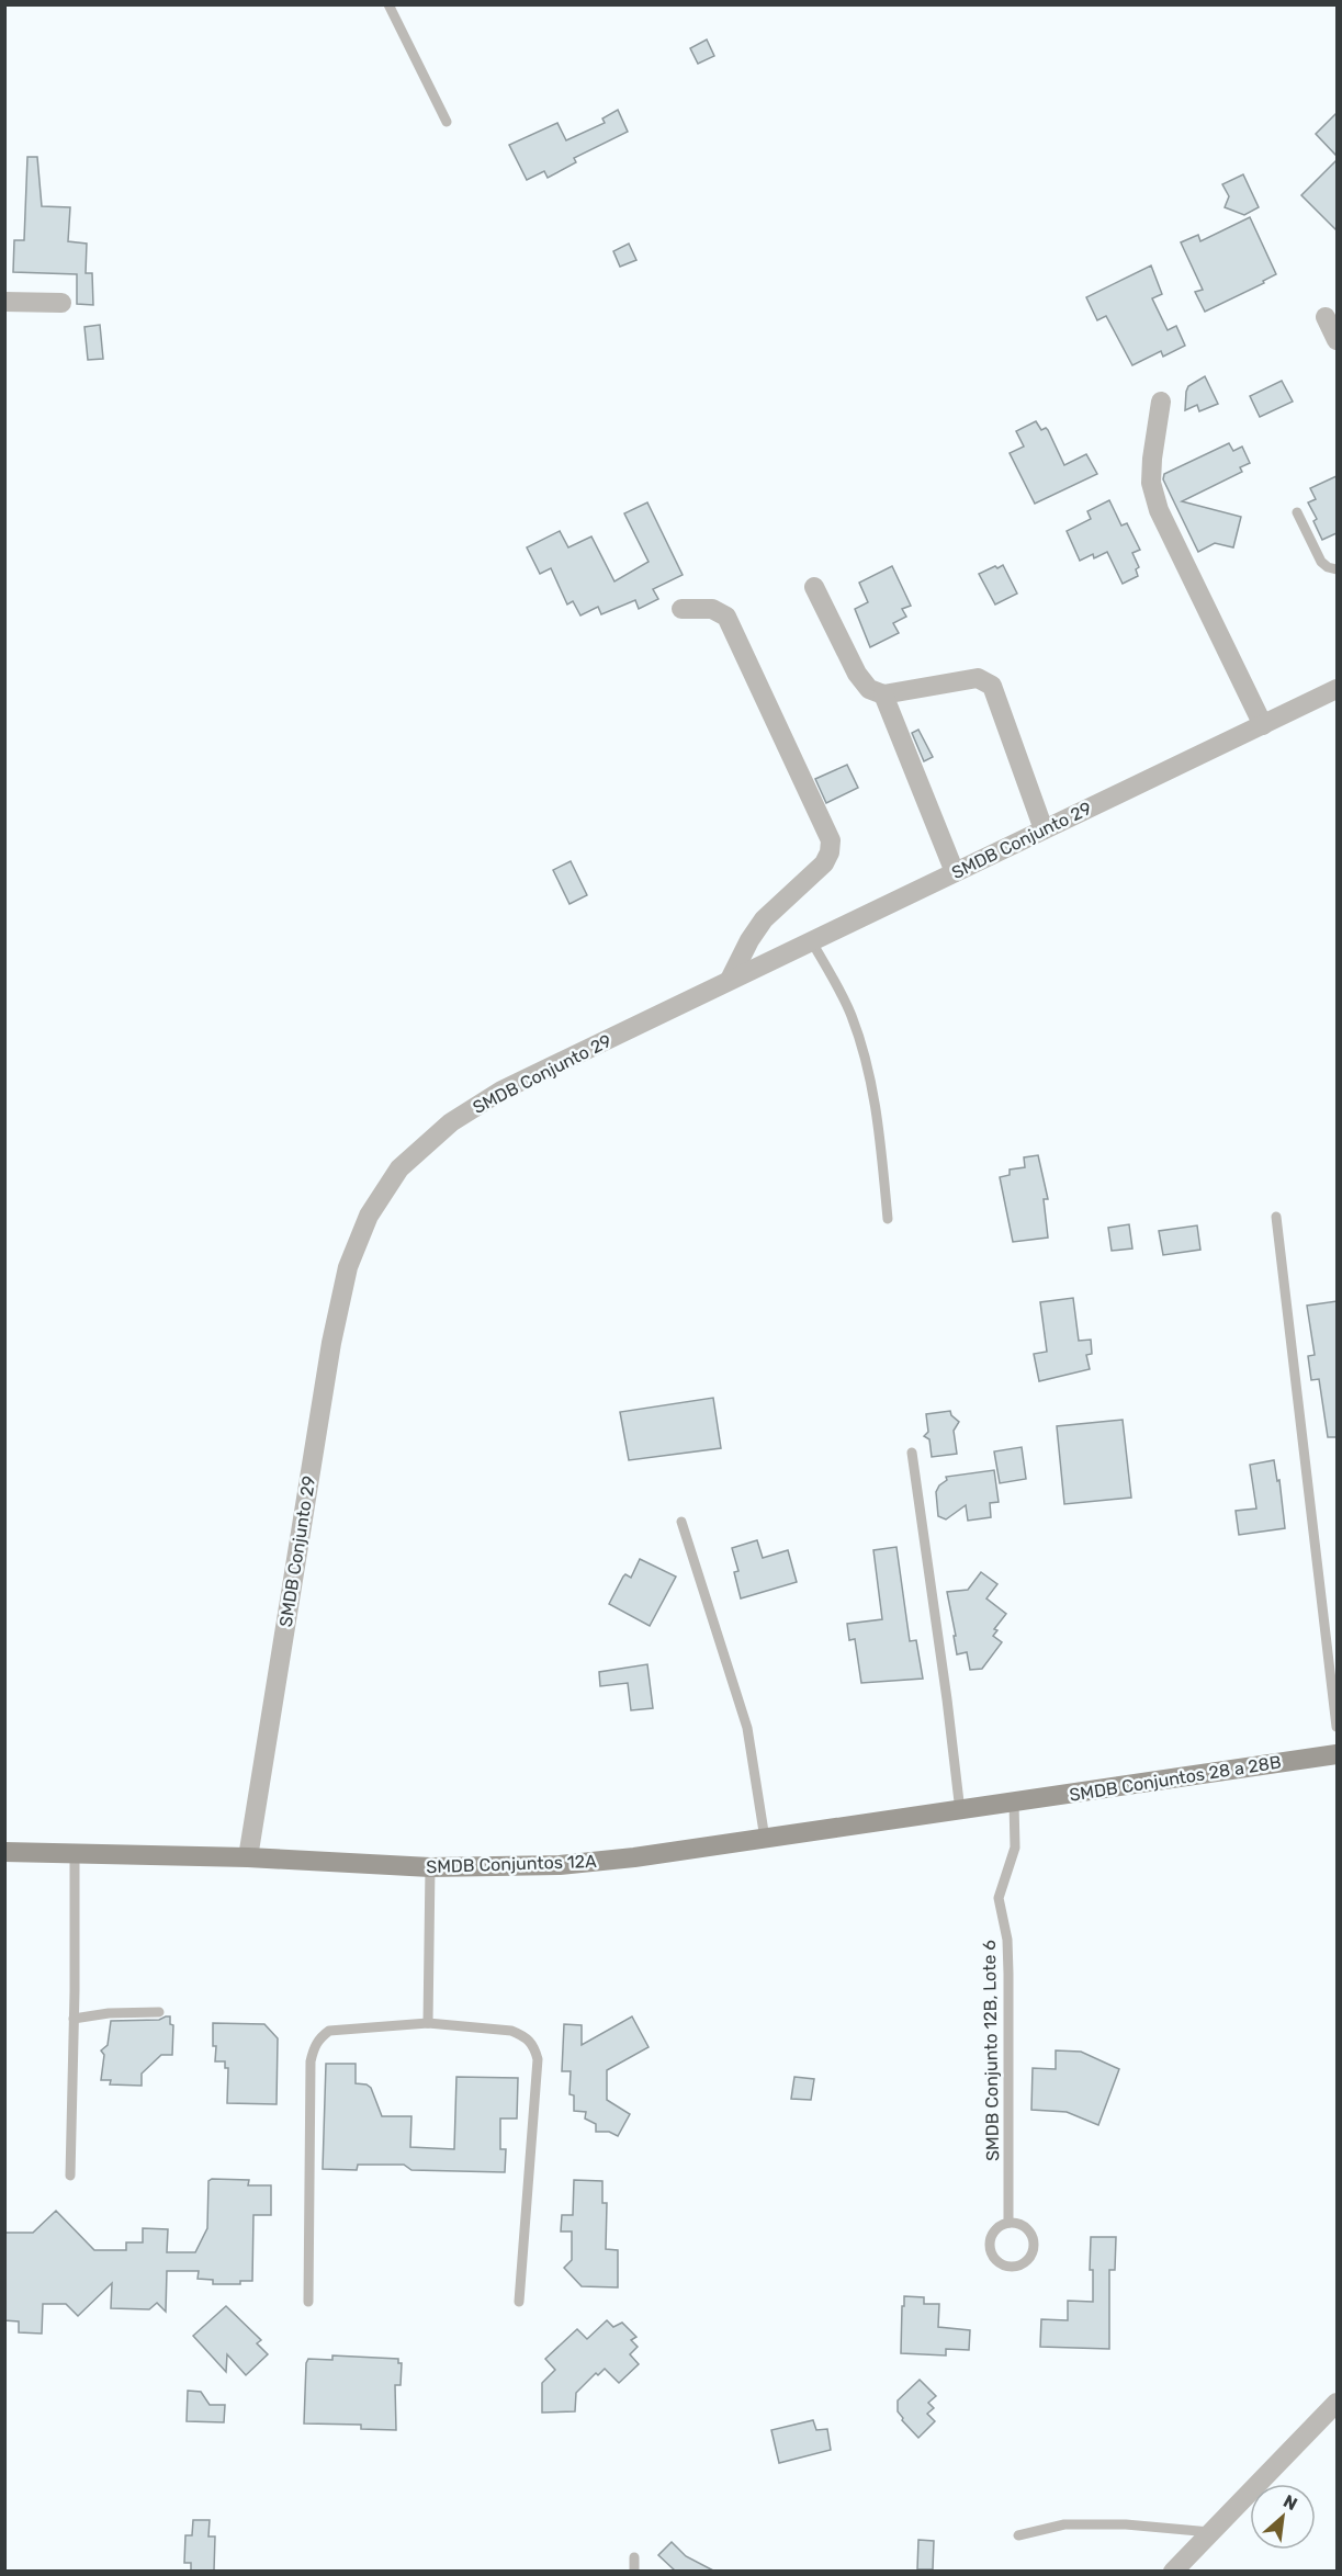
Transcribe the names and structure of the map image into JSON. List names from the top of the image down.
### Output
{
  "streets": {
    "street": ["SMDB Conjunto 29", "SMDB Conjuntos 28 a 28B", "SMDB Conjuntos 12A"],
    "lane": ["SMDB Conjunto 12B, Lote 6"]
  },
  "crossings": [
    ["SMDB Conjunto 29", "SMDB Conjuntos 12A"],
    ["SMDB Conjuntos 28 a 28B", "SMDB Conjuntos 12A"],
    ["SMDB Conjuntos 28 a 28B", "SMDB Conjunto 12B, Lote 6"],
    ["SMDB Conjuntos 12A", "SMDB Conjunto 12B, Lote 6"]
  ],
  "north": "top right"
}
